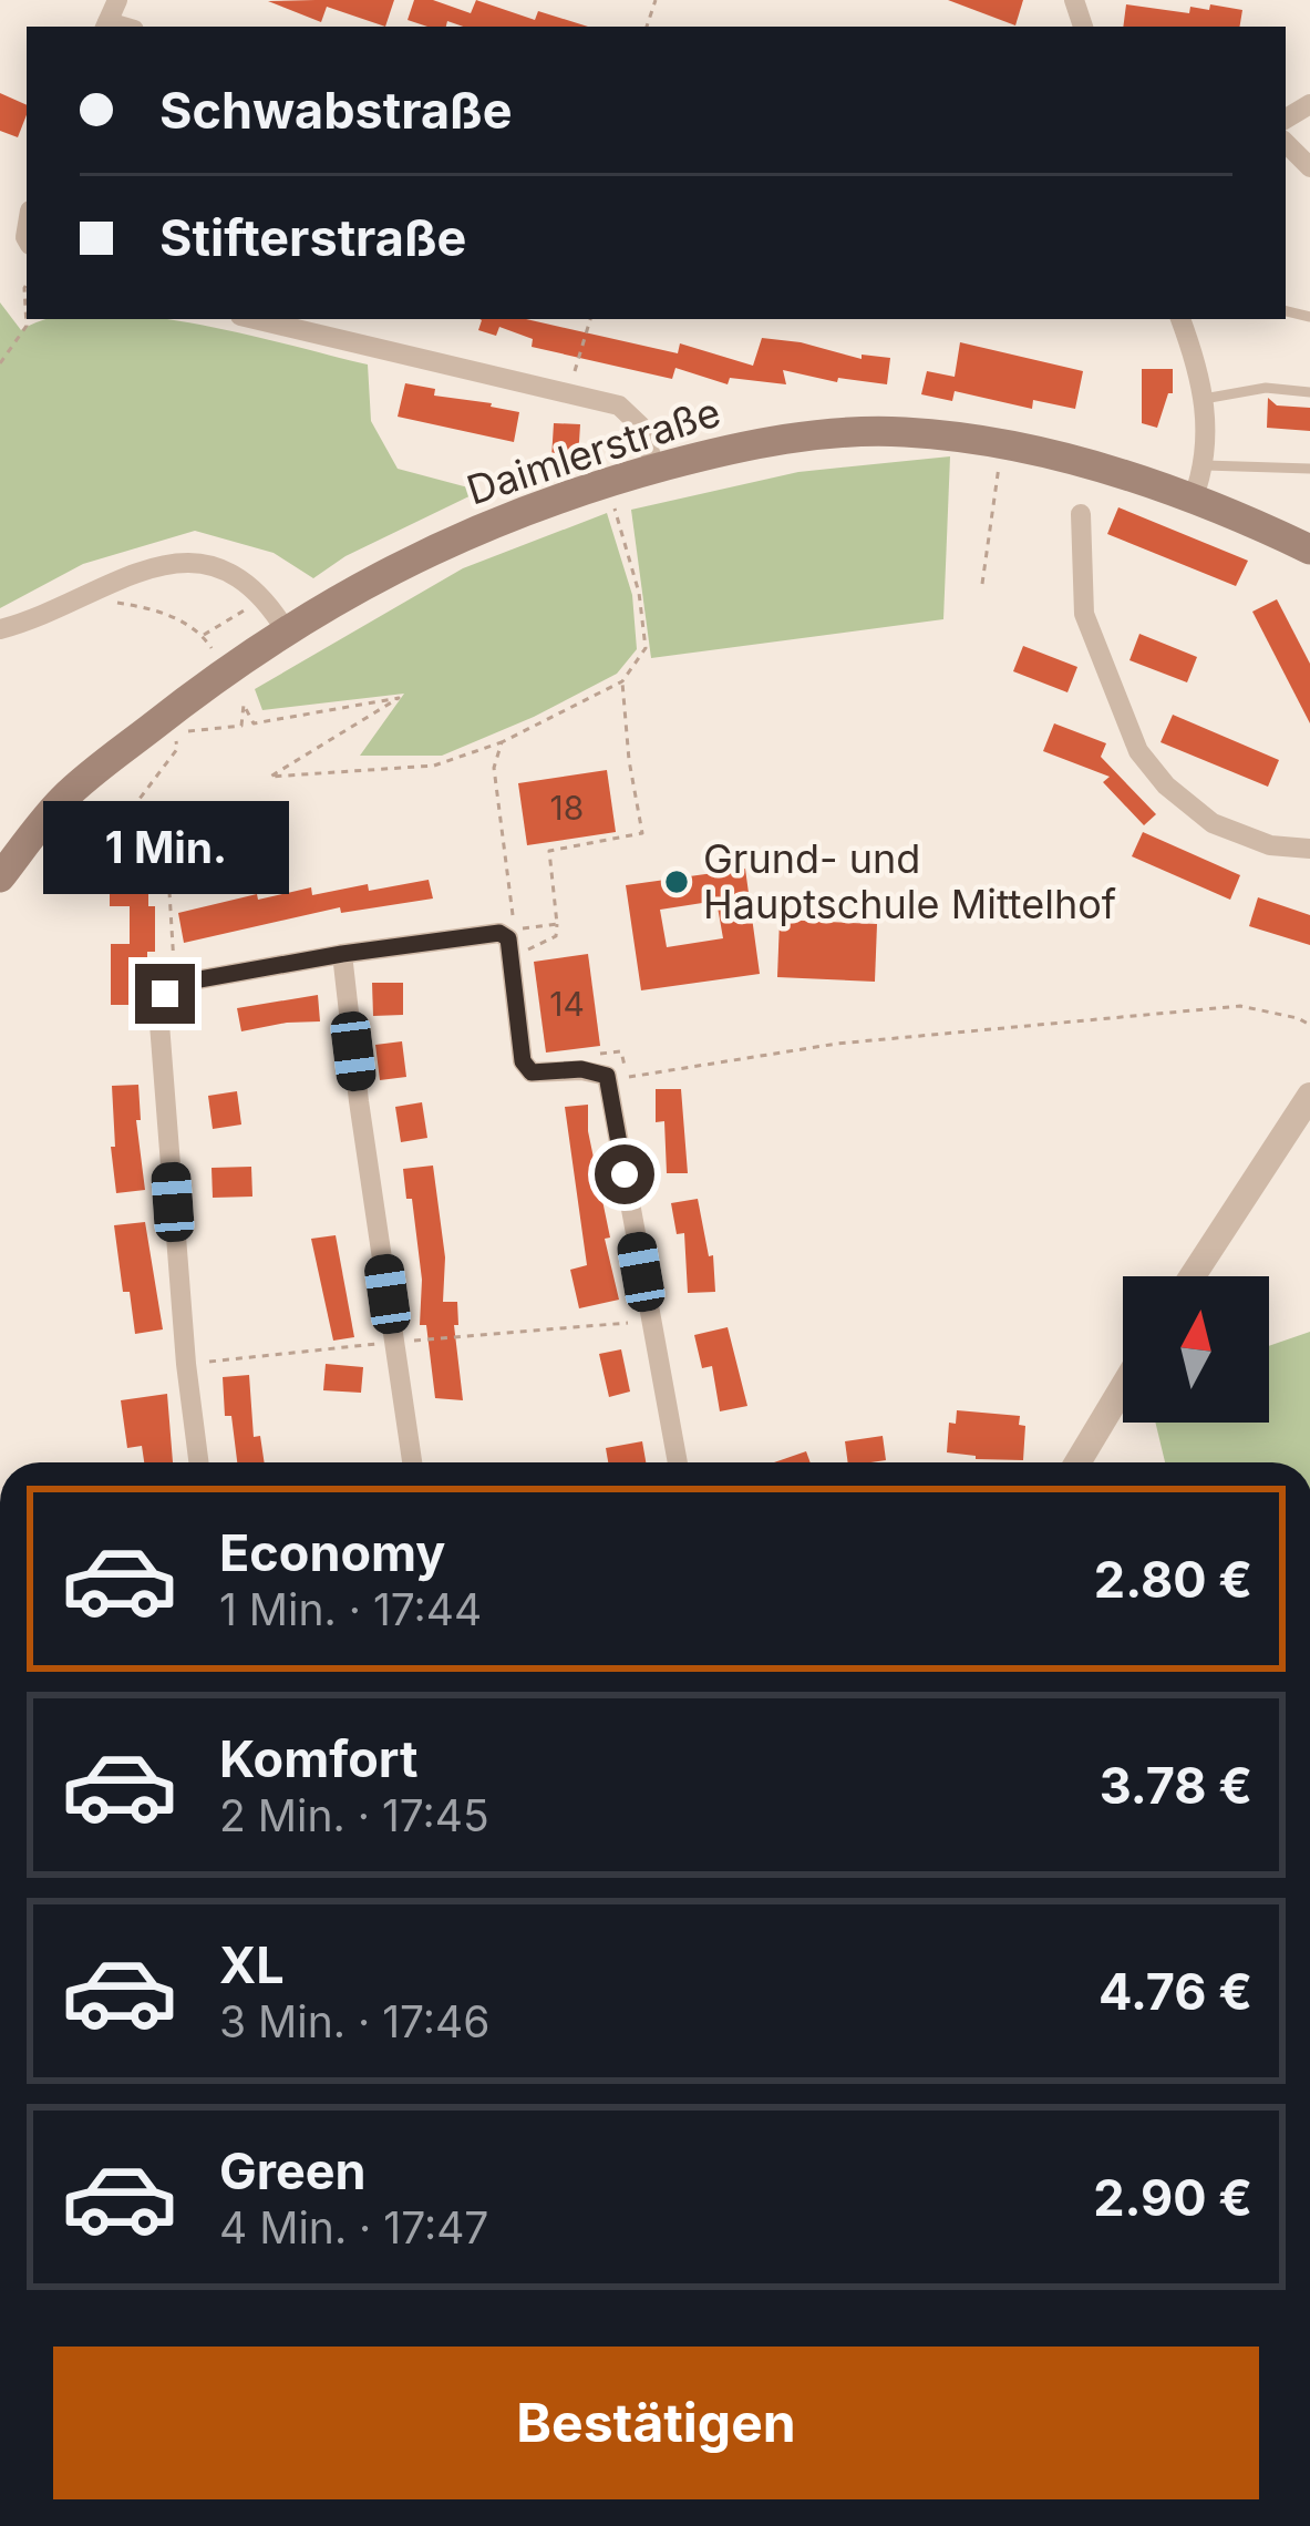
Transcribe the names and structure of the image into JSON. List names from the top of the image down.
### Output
{
  "streets": {
    "main road": ["Daimlerstraße"]
  },
  "places": ["Grund- und Hauptschule Mittelhof"],
  "house_numbers": ["18", "14"],
  "north": "top",
  "page": {
    "banner": ["Schwabstraße", "Stifterstraße"],
    "bubble": "1 Min.",
    "list": [
      {
        "name": "Economy",
        "note": "1 Min. · 17:44",
        "value": "2.80 €"
      },
      {
        "name": "Komfort",
        "note": "2 Min. · 17:45",
        "value": "3.78 €"
      },
      {
        "name": "XL",
        "note": "3 Min. · 17:46",
        "value": "4.76 €"
      },
      {
        "name": "Green",
        "note": "4 Min. · 17:47",
        "value": "2.90 €"
      }
    ],
    "buttons": "Bestätigen"
  }
}
